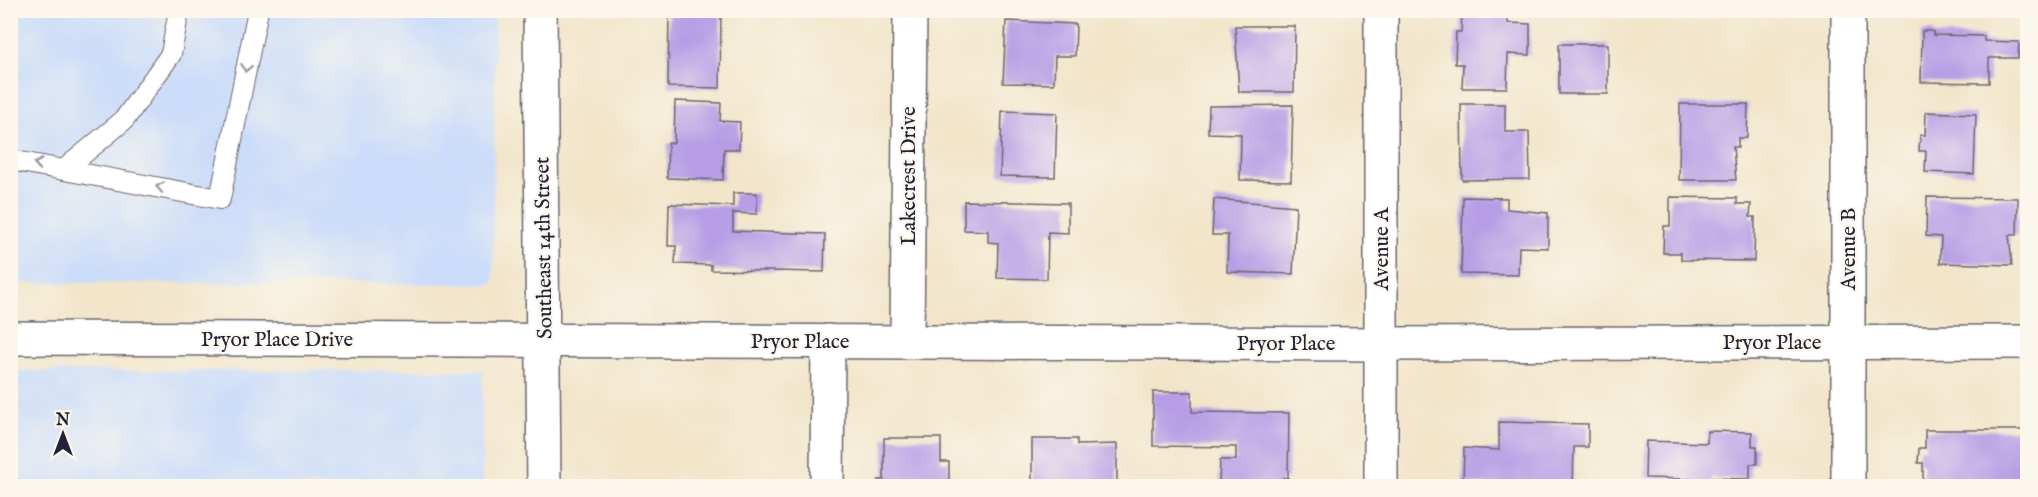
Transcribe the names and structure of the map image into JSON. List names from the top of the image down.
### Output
{
  "streets": {
    "street": [
      "Lakecrest Drive",
      "Southeast 14th Street",
      "Avenue A",
      "Avenue B",
      "Pryor Place Drive",
      "Pryor Place"
    ]
  },
  "crossings": [
    ["Lakecrest Drive", "Pryor Place"],
    ["Southeast 14th Street", "Pryor Place Drive"],
    ["Southeast 14th Street", "Pryor Place"],
    ["Avenue A", "Pryor Place"],
    ["Avenue B", "Pryor Place"],
    ["Pryor Place Drive", "Pryor Place"]
  ],
  "north": "top"
}
